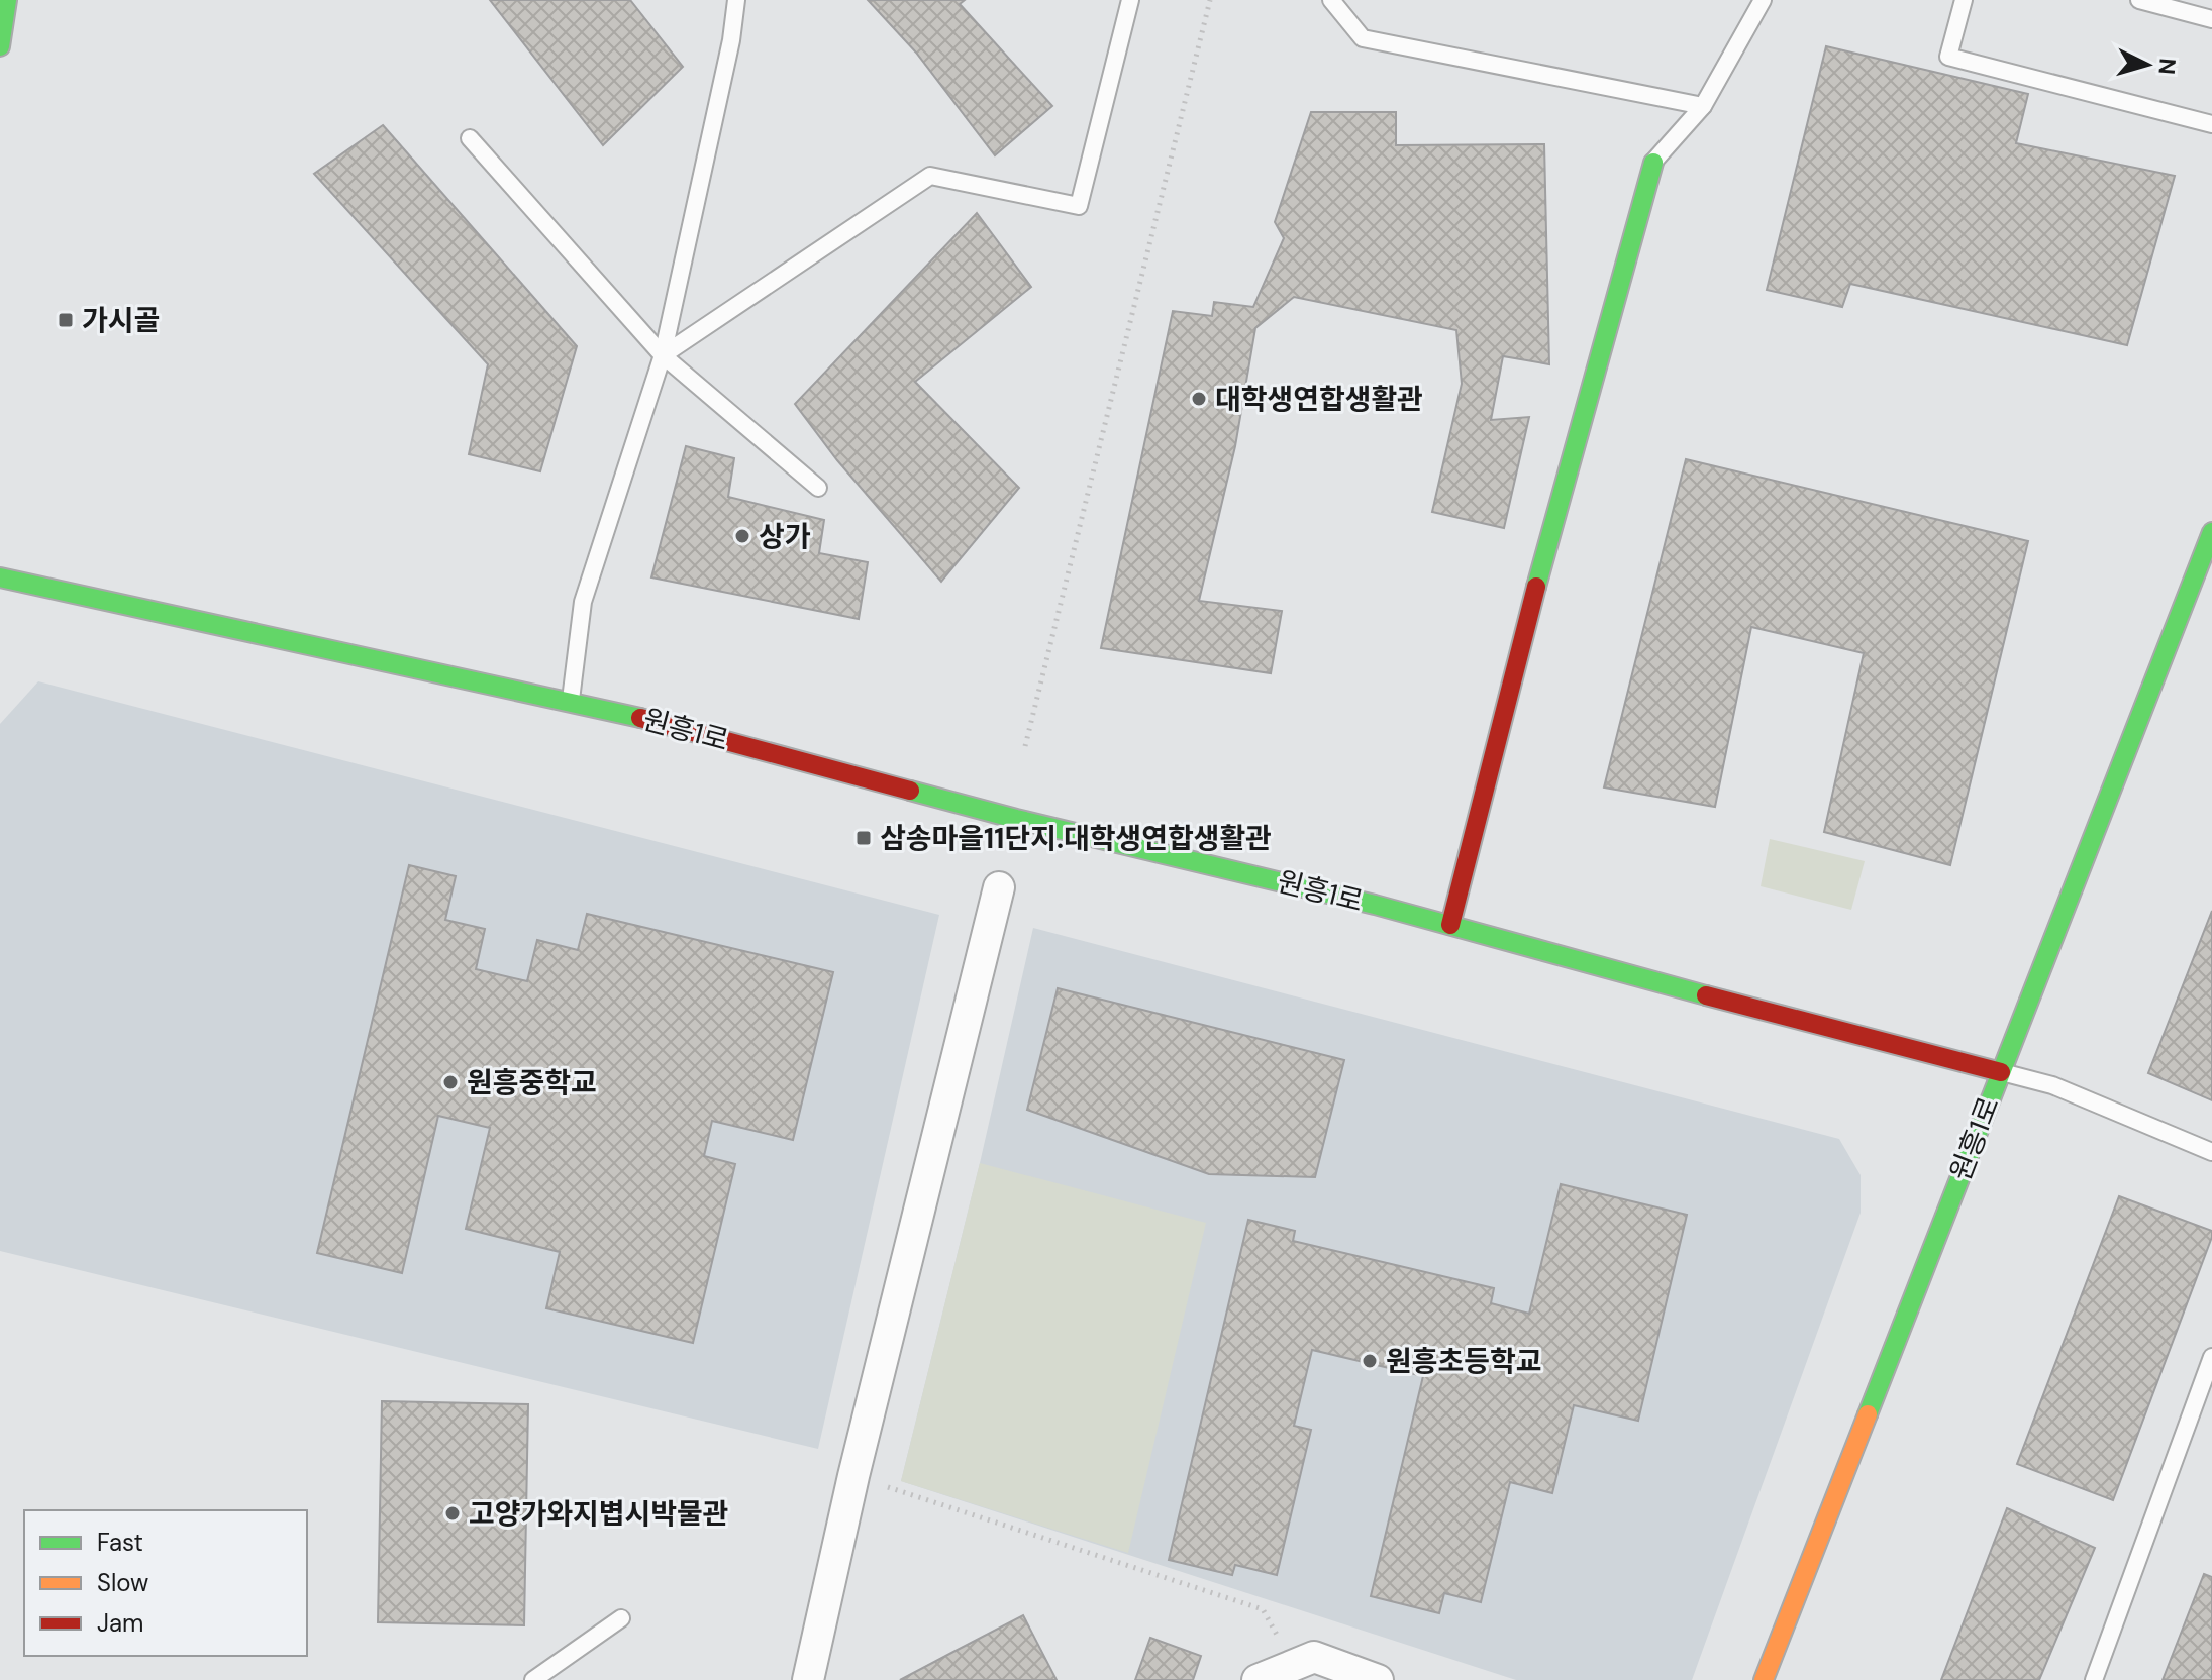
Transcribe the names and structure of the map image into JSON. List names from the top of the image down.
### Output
{
  "streets": {
    "street": ["원흥1로"]
  },
  "places": {
    "transit": ["가시골", "삼송마을11단지.대학생연합생활관"],
    "other": [
      "대학생연합생활관",
      "상가",
      "원흥중학교",
      "원흥초등학교",
      "고양가와지볍시박물관"
    ]
  },
  "legend": ["Fast", "Slow", "Jam"],
  "north": "right"
}
